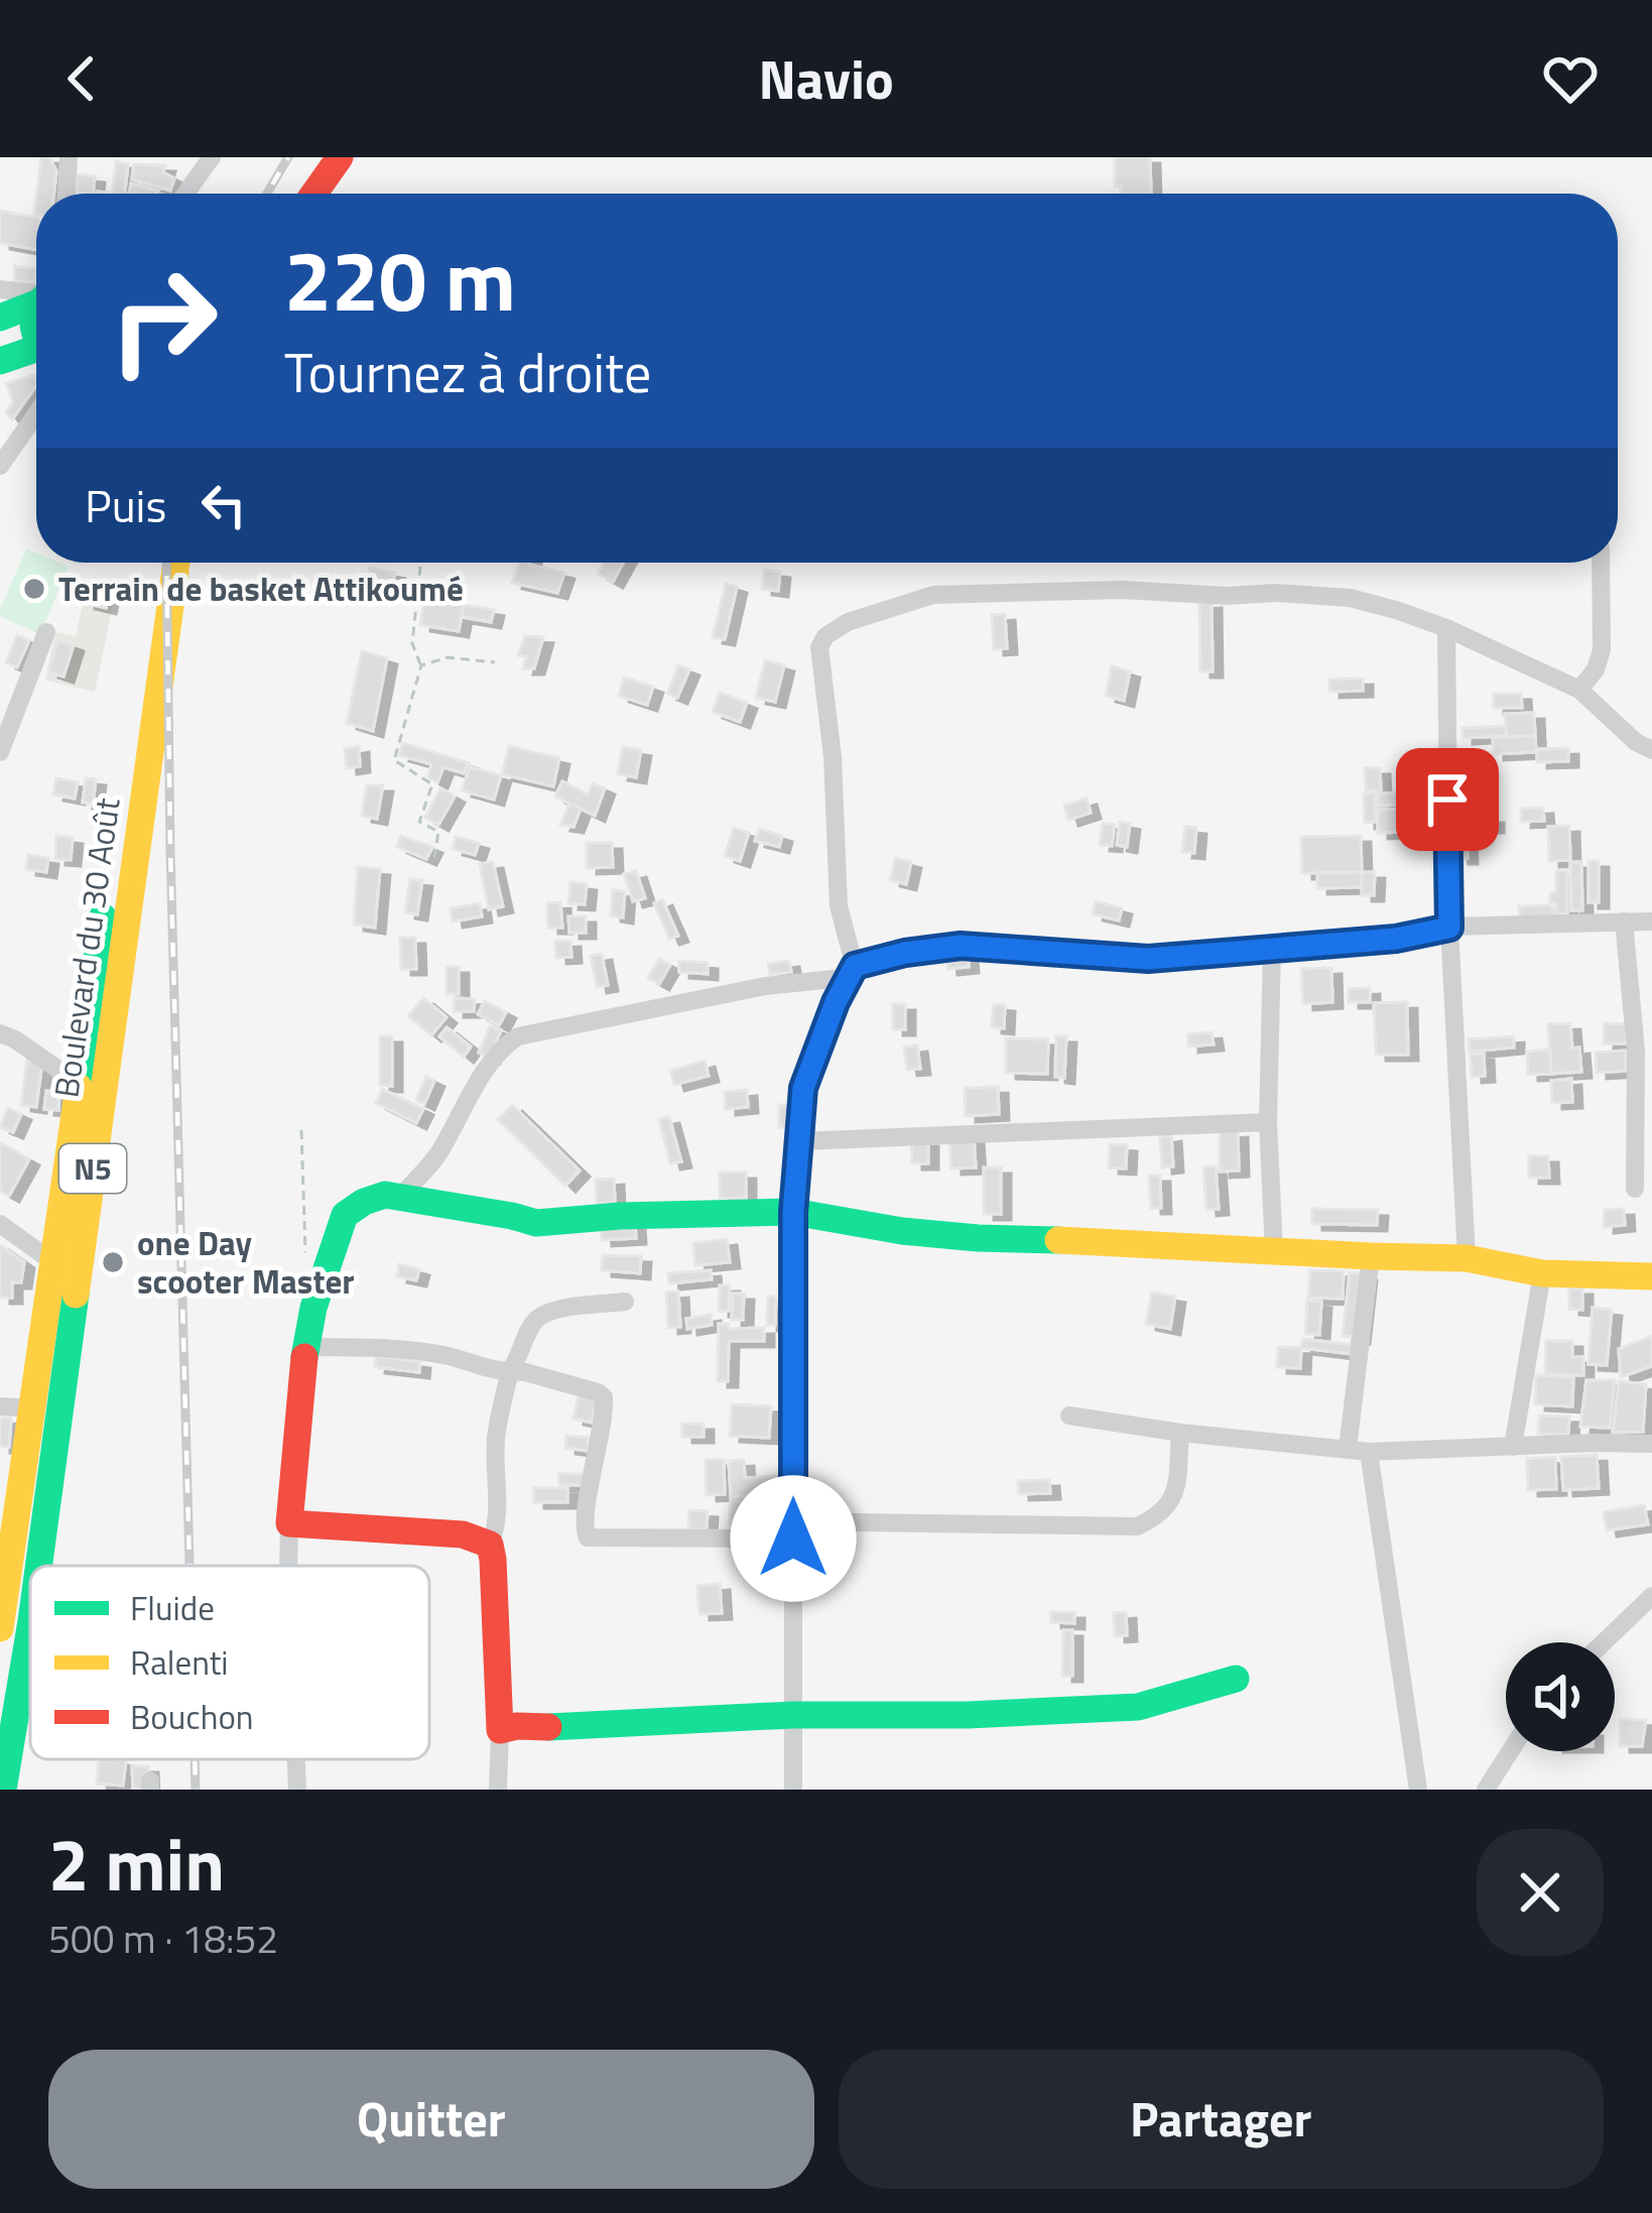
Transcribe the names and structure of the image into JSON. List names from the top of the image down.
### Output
{
  "streets": {
    "main road": ["Boulevard du 30 Août", "N5"]
  },
  "places": ["Terrain de basket Attikoumé", "one Day scooter Master"],
  "legend": ["Fluide", "Ralenti", "Bouchon"],
  "page": {
    "header": "Navio",
    "turn": ["220 m", "Tournez à droite"],
    "then": "Puis",
    "heading": ["2 min", "500 m · 18:52"],
    "buttons": ["Quitter", "Partager"]
  }
}
